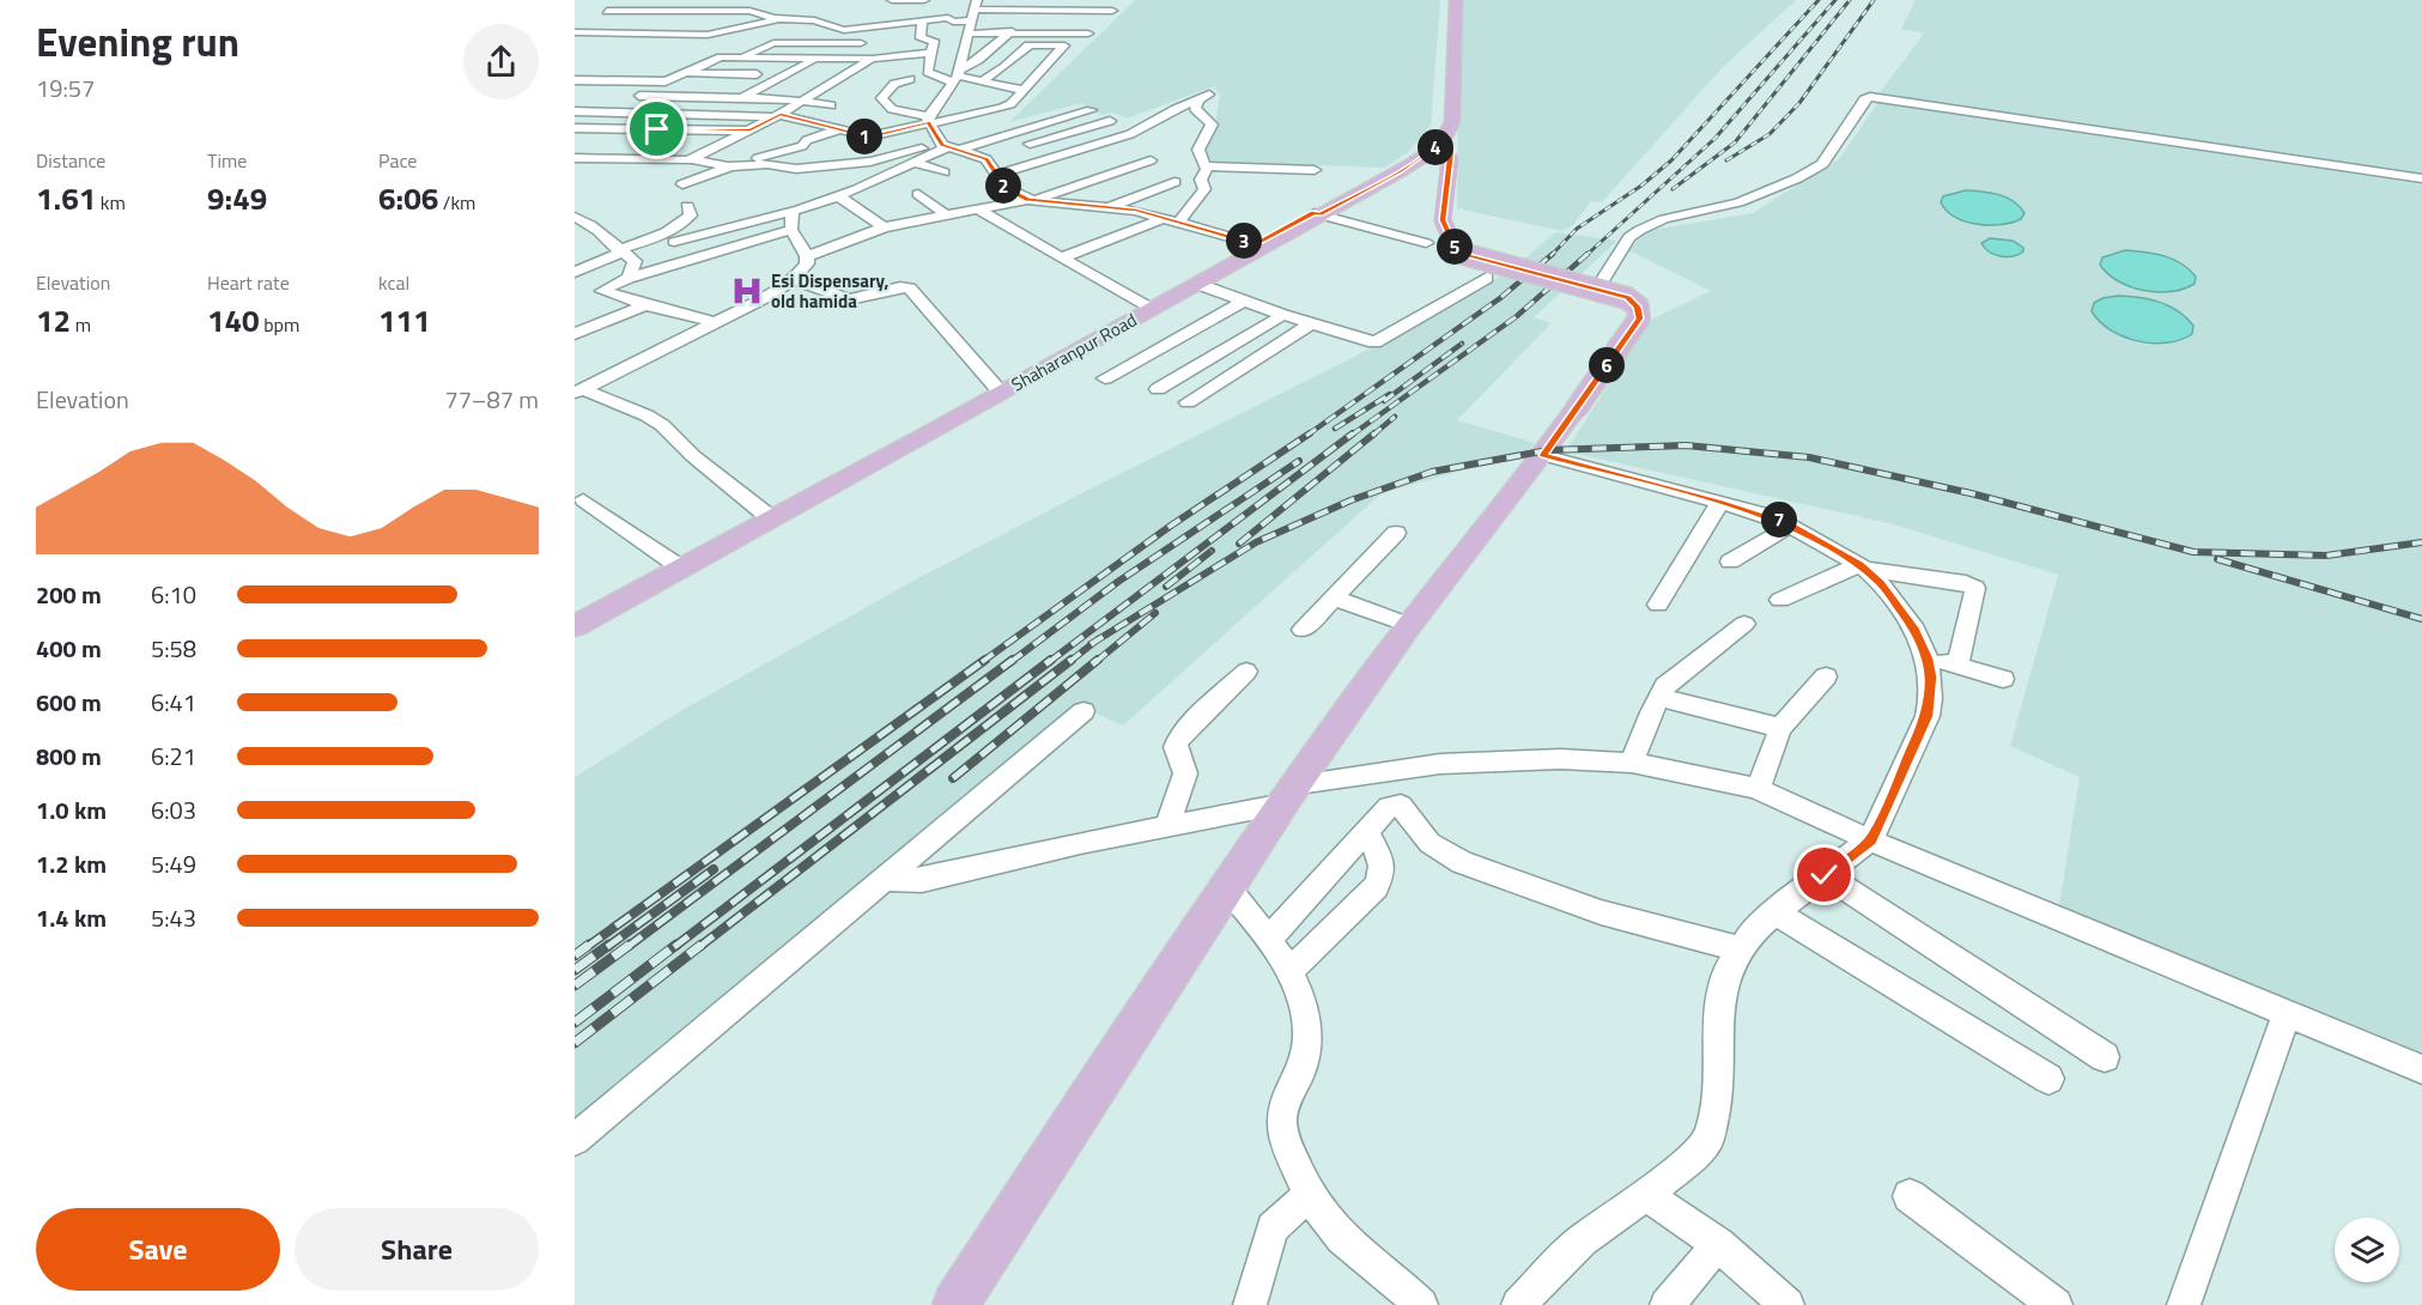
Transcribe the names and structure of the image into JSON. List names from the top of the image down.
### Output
{
  "streets": {
    "main road": ["Shaharanpur Road"]
  },
  "places": {
    "hospital": ["Esi Dispensary, old hamida"]
  },
  "page": {
    "heading": ["Evening run", "19:57"],
    "pins": [
      "1",
      "4",
      "2",
      "3",
      "5",
      "6",
      "7"
    ],
    "stats": [
      ["Distance", "1.61 km"],
      ["Time", "9:49"],
      ["Pace", "6:06 /km"],
      ["Elevation", "12 m"],
      ["Heart rate", "140 bpm"],
      ["kcal", "111"]
    ],
    "chart": ["Elevation", "77–87 m"],
    "list": [
      {
        "name": "200 m",
        "note": "6:10"
      },
      {
        "name": "400 m",
        "note": "5:58"
      },
      {
        "name": "600 m",
        "note": "6:41"
      },
      {
        "name": "800 m",
        "note": "6:21"
      },
      {
        "name": "1.0 km",
        "note": "6:03"
      },
      {
        "name": "1.2 km",
        "note": "5:49"
      },
      {
        "name": "1.4 km",
        "note": "5:43"
      }
    ],
    "buttons": ["Save", "Share"]
  }
}
